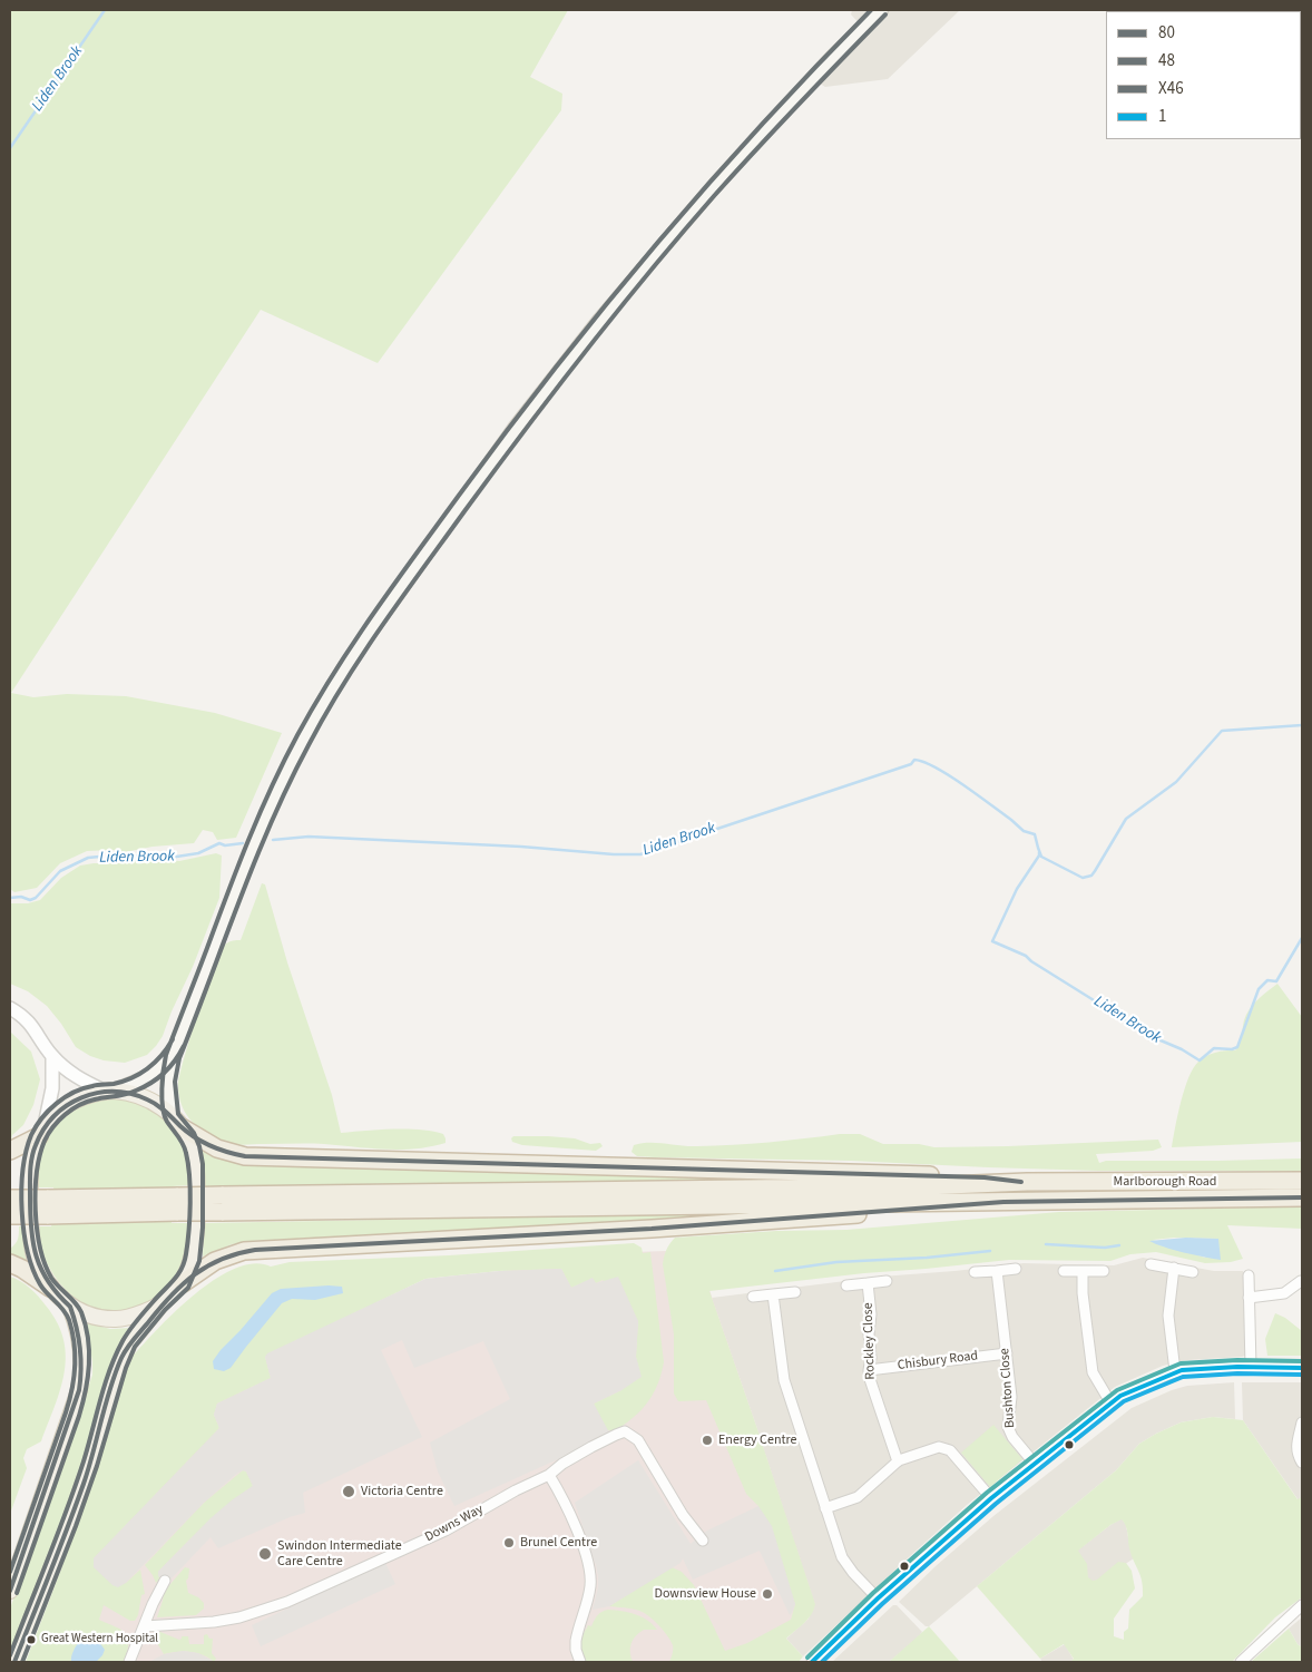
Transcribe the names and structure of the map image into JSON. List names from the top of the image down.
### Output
{
  "streets": {
    "highway": ["Marlborough Road"],
    "street": [
      "Rockley Close",
      "Chisbury Road",
      "Bushton Close",
      "Downs Way"
    ]
  },
  "crossings": [
    ["Rockley Close", "Chisbury Road"],
    ["Chisbury Road", "Bushton Close"]
  ],
  "water": ["Liden Brook"],
  "places": [
    "Energy Centre",
    "Victoria Centre",
    "Brunel Centre",
    "Swindon Intermediate Care Centre",
    "Downsview House",
    "Great Western Hospital"
  ],
  "lines": [
    "transit line X46",
    "transit line 48",
    "transit line 80",
    "transit line 1"
  ],
  "legend": [
    "80",
    "48",
    "X46",
    "1"
  ]
}
